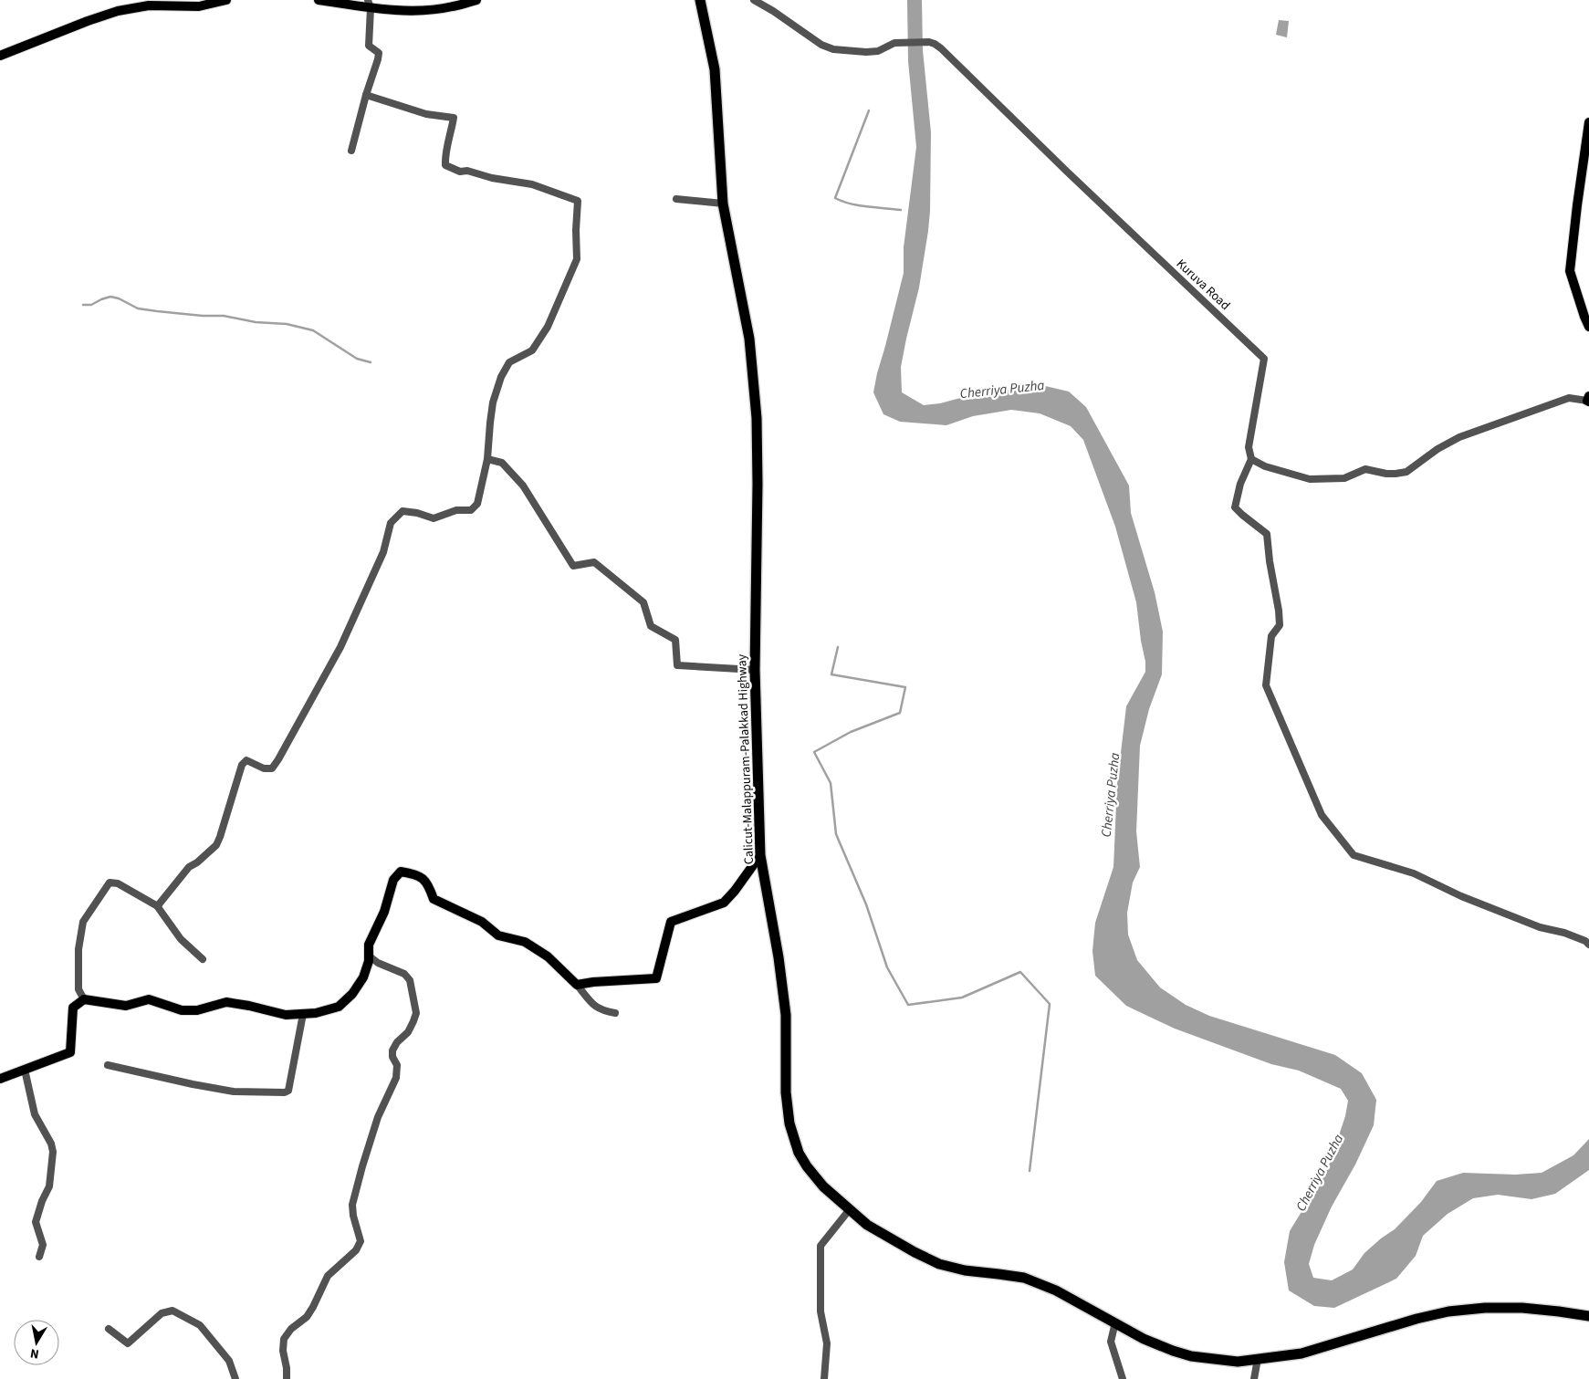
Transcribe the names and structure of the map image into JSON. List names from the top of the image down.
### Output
{
  "streets": {
    "highway": ["Calicut-Malappuram-Palakkad Highway"],
    "street": ["Kuruva Road"]
  },
  "water": ["Cherriya Puzha"],
  "north": "bottom"
}
